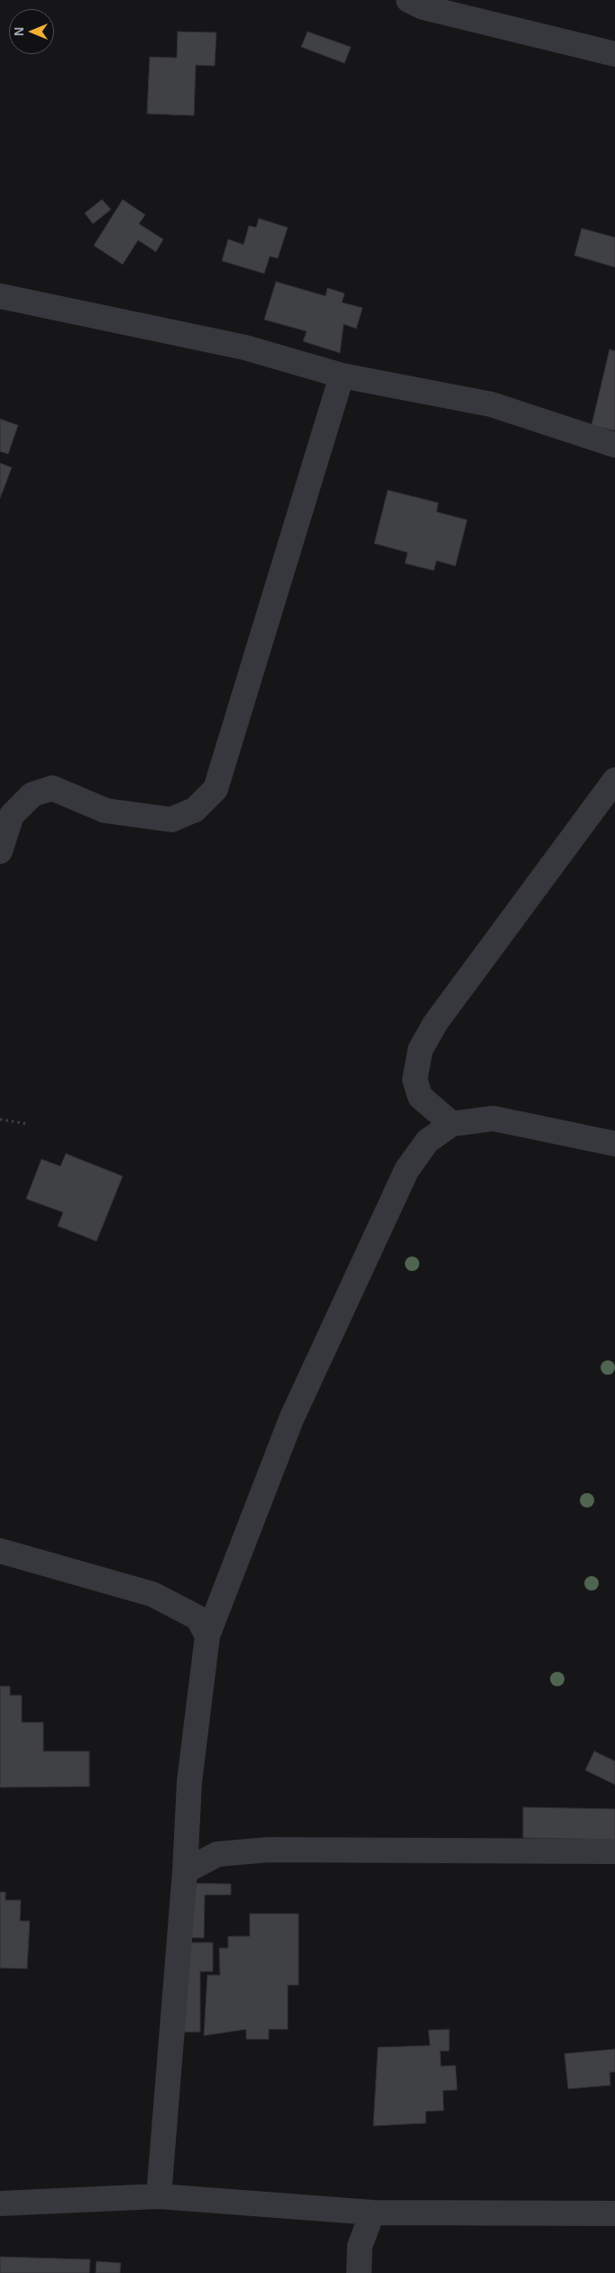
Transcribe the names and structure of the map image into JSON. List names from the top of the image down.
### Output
{
  "north": "left"
}
